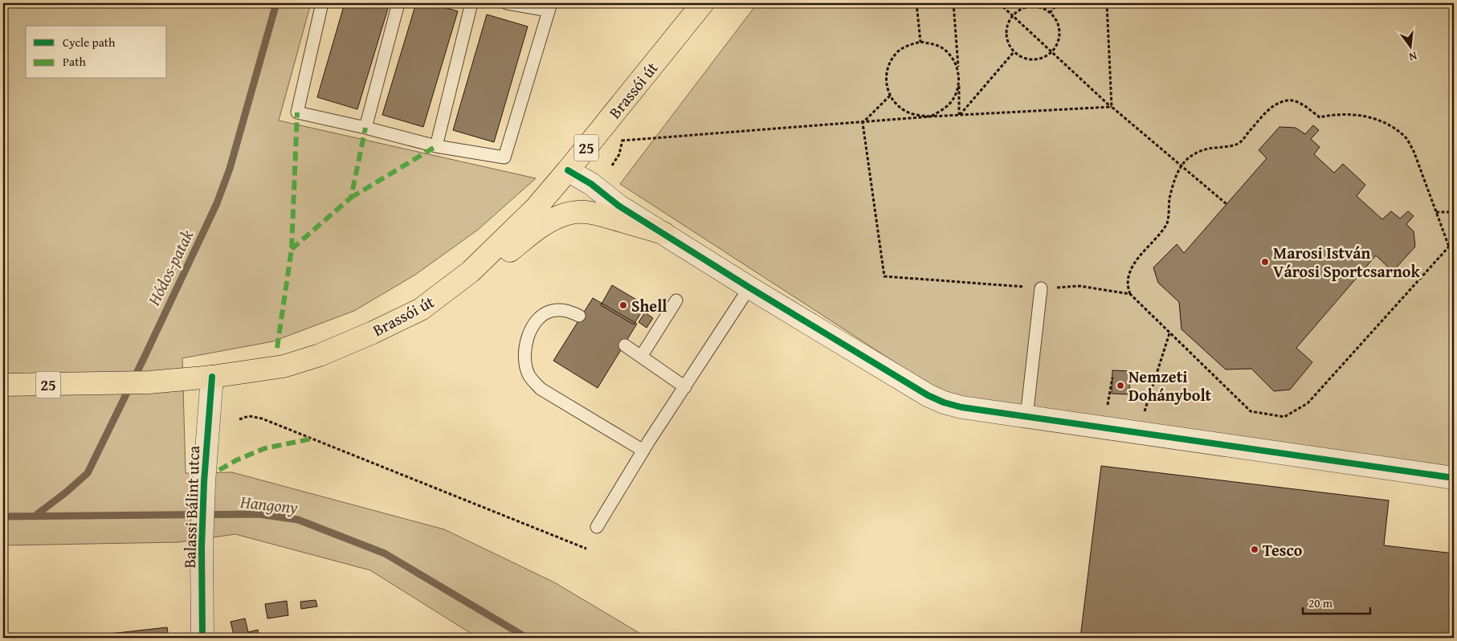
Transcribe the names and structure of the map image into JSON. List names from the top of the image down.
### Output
{
  "streets": {
    "main road": ["Brassói út", "25"],
    "street": ["Balassi Bálint utca"]
  },
  "crossings": [
    ["Brassói út", "Balassi Bálint utca"]
  ],
  "water": ["Hódos-patak", "Hangony"],
  "places": [
    "Marosi István Városi Sportcsarnok",
    "Shell",
    "Nemzeti Dohánybolt",
    "Tesco"
  ],
  "legend": ["Cycle path", "Path"],
  "scale_bar": "20 m",
  "north": "bottom"
}
